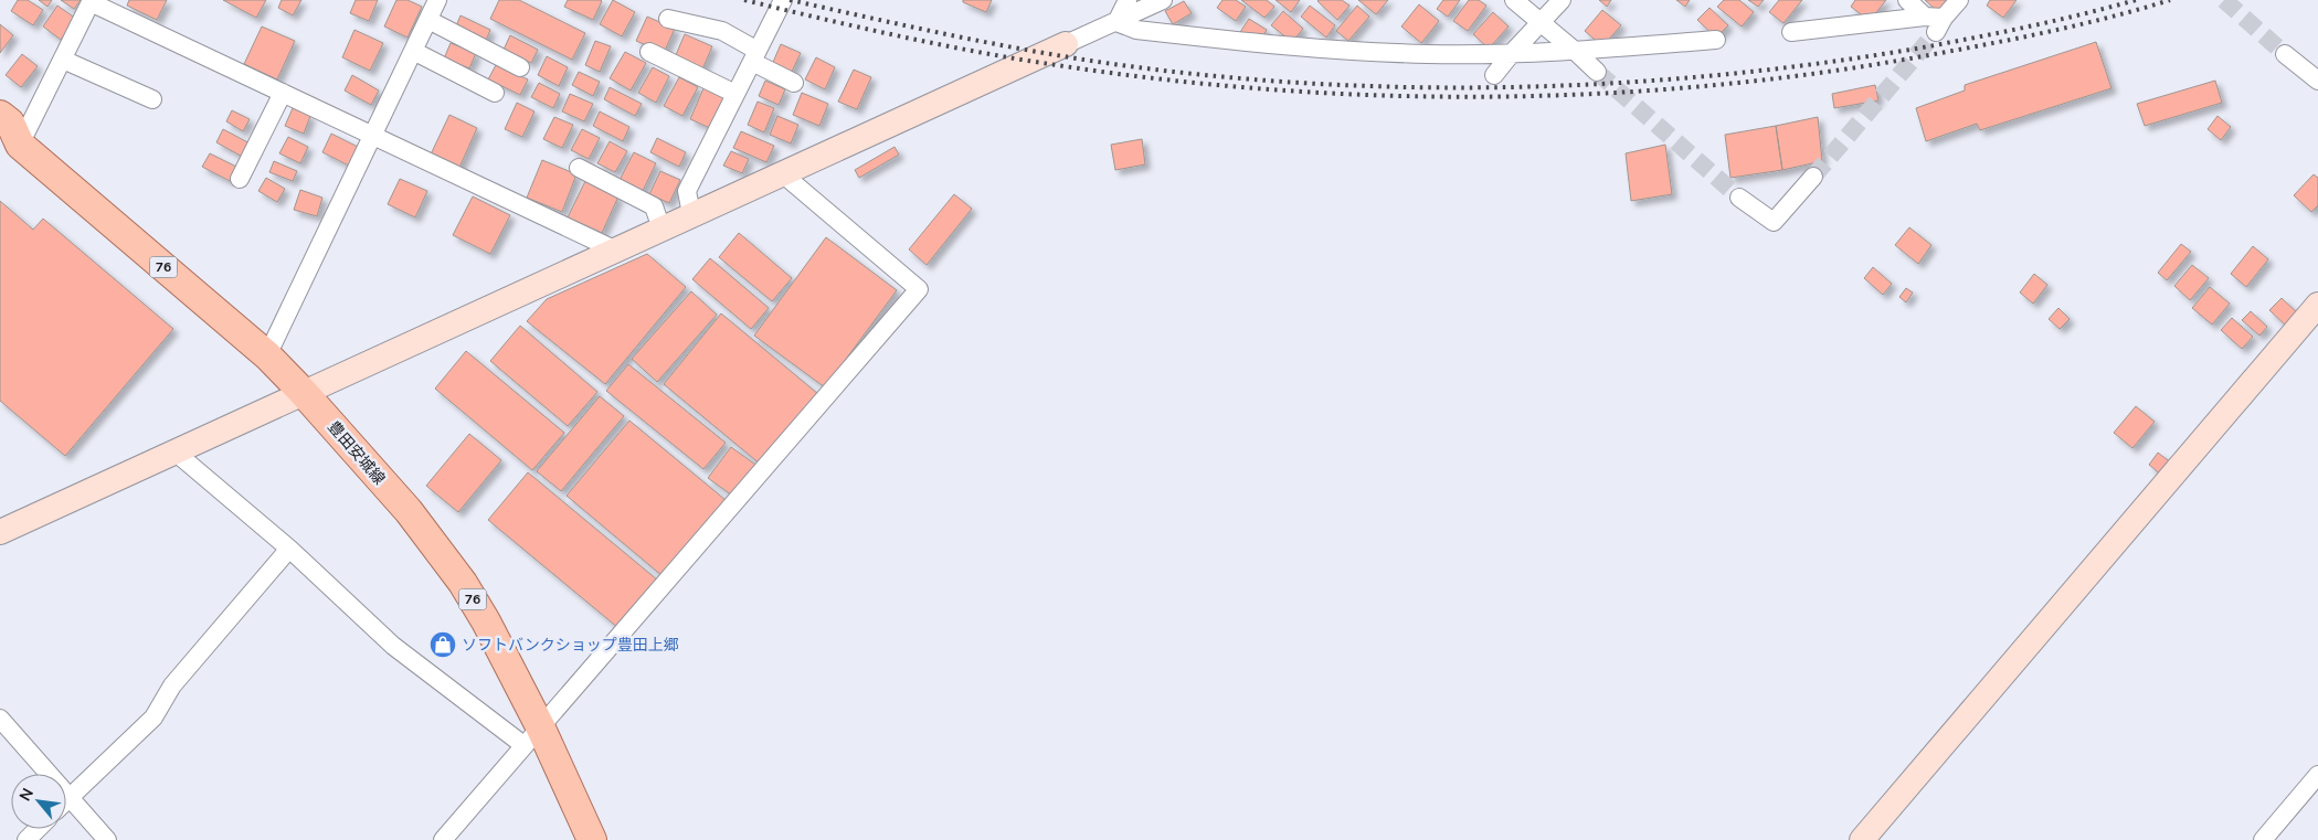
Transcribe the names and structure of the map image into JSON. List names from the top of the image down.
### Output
{
  "streets": {
    "main road": ["76", "豊田安城線"]
  },
  "places": {
    "shop": ["ソフトバンクショップ豊田上郷"]
  },
  "north": "top left"
}
